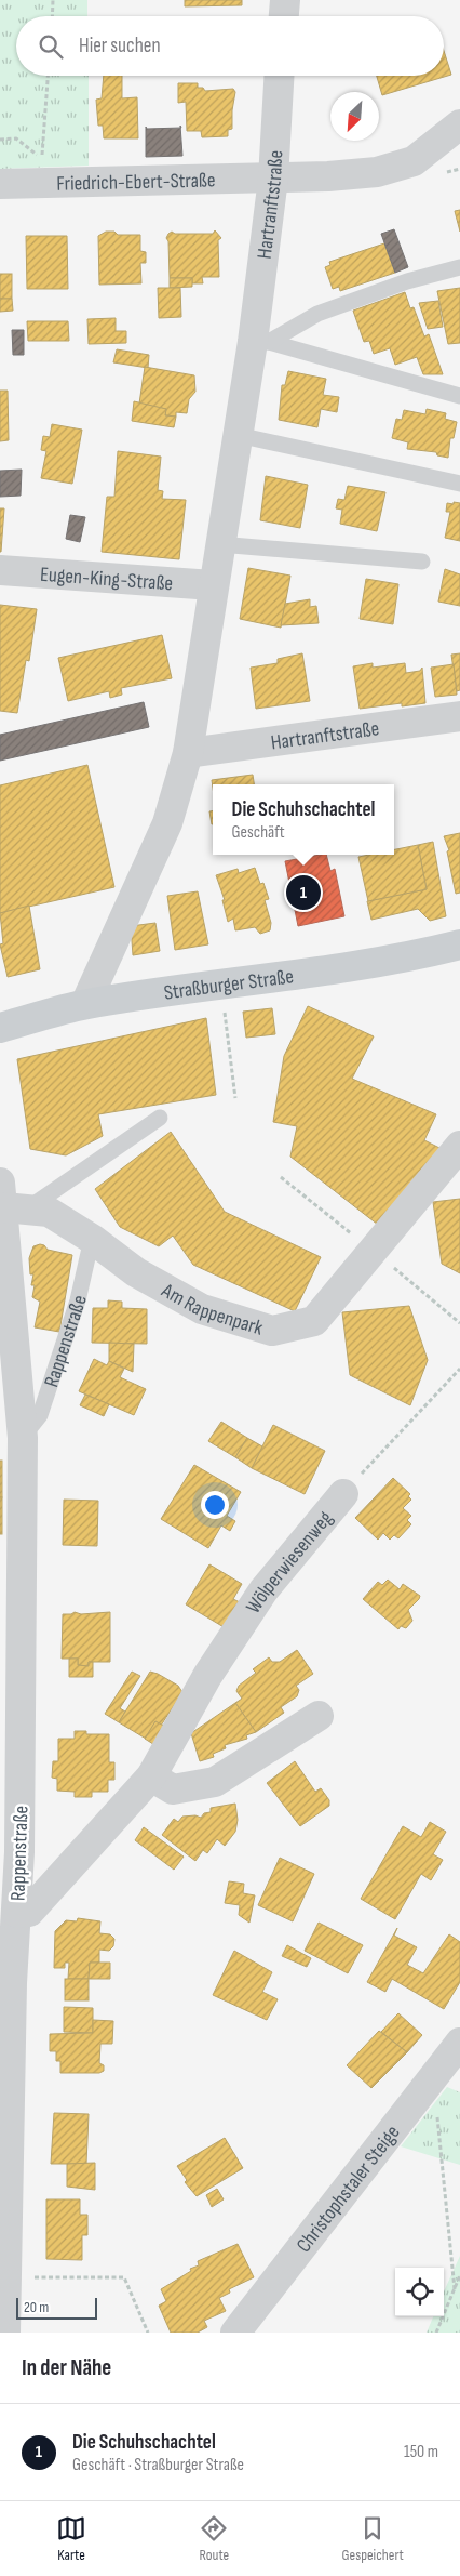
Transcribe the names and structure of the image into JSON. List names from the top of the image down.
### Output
{
  "streets": {
    "main road": ["Straßburger Straße"],
    "street": [
      "Friedrich-Ebert-Straße",
      "Hartranftstraße",
      "Eugen-King-Straße",
      "Am Rappenpark",
      "Rappenstraße",
      "Wölperwiesenweg",
      "Christophstaler Steige"
    ]
  },
  "crossings": [
    ["Friedrich-Ebert-Straße", "Hartranftstraße"],
    ["Hartranftstraße", "Eugen-King-Straße"],
    ["Hartranftstraße", "Straßburger Straße"],
    ["Am Rappenpark", "Rappenstraße"],
    ["Rappenstraße", "Wölperwiesenweg"]
  ],
  "scale_bar": "20 m",
  "north": "bottom left",
  "page": {
    "search": "Hier suchen",
    "popup": ["Die Schuhschachtel", "Geschäft"],
    "pins": "1",
    "scale": "20 m",
    "heading": "In der Nähe",
    "list": [
      {
        "mark": "1",
        "name": "Die Schuhschachtel",
        "note": "Geschäft · Straßburger Straße",
        "value": "150 m"
      }
    ],
    "nav": ["Karte", "Route", "Gespeichert"]
  }
}
